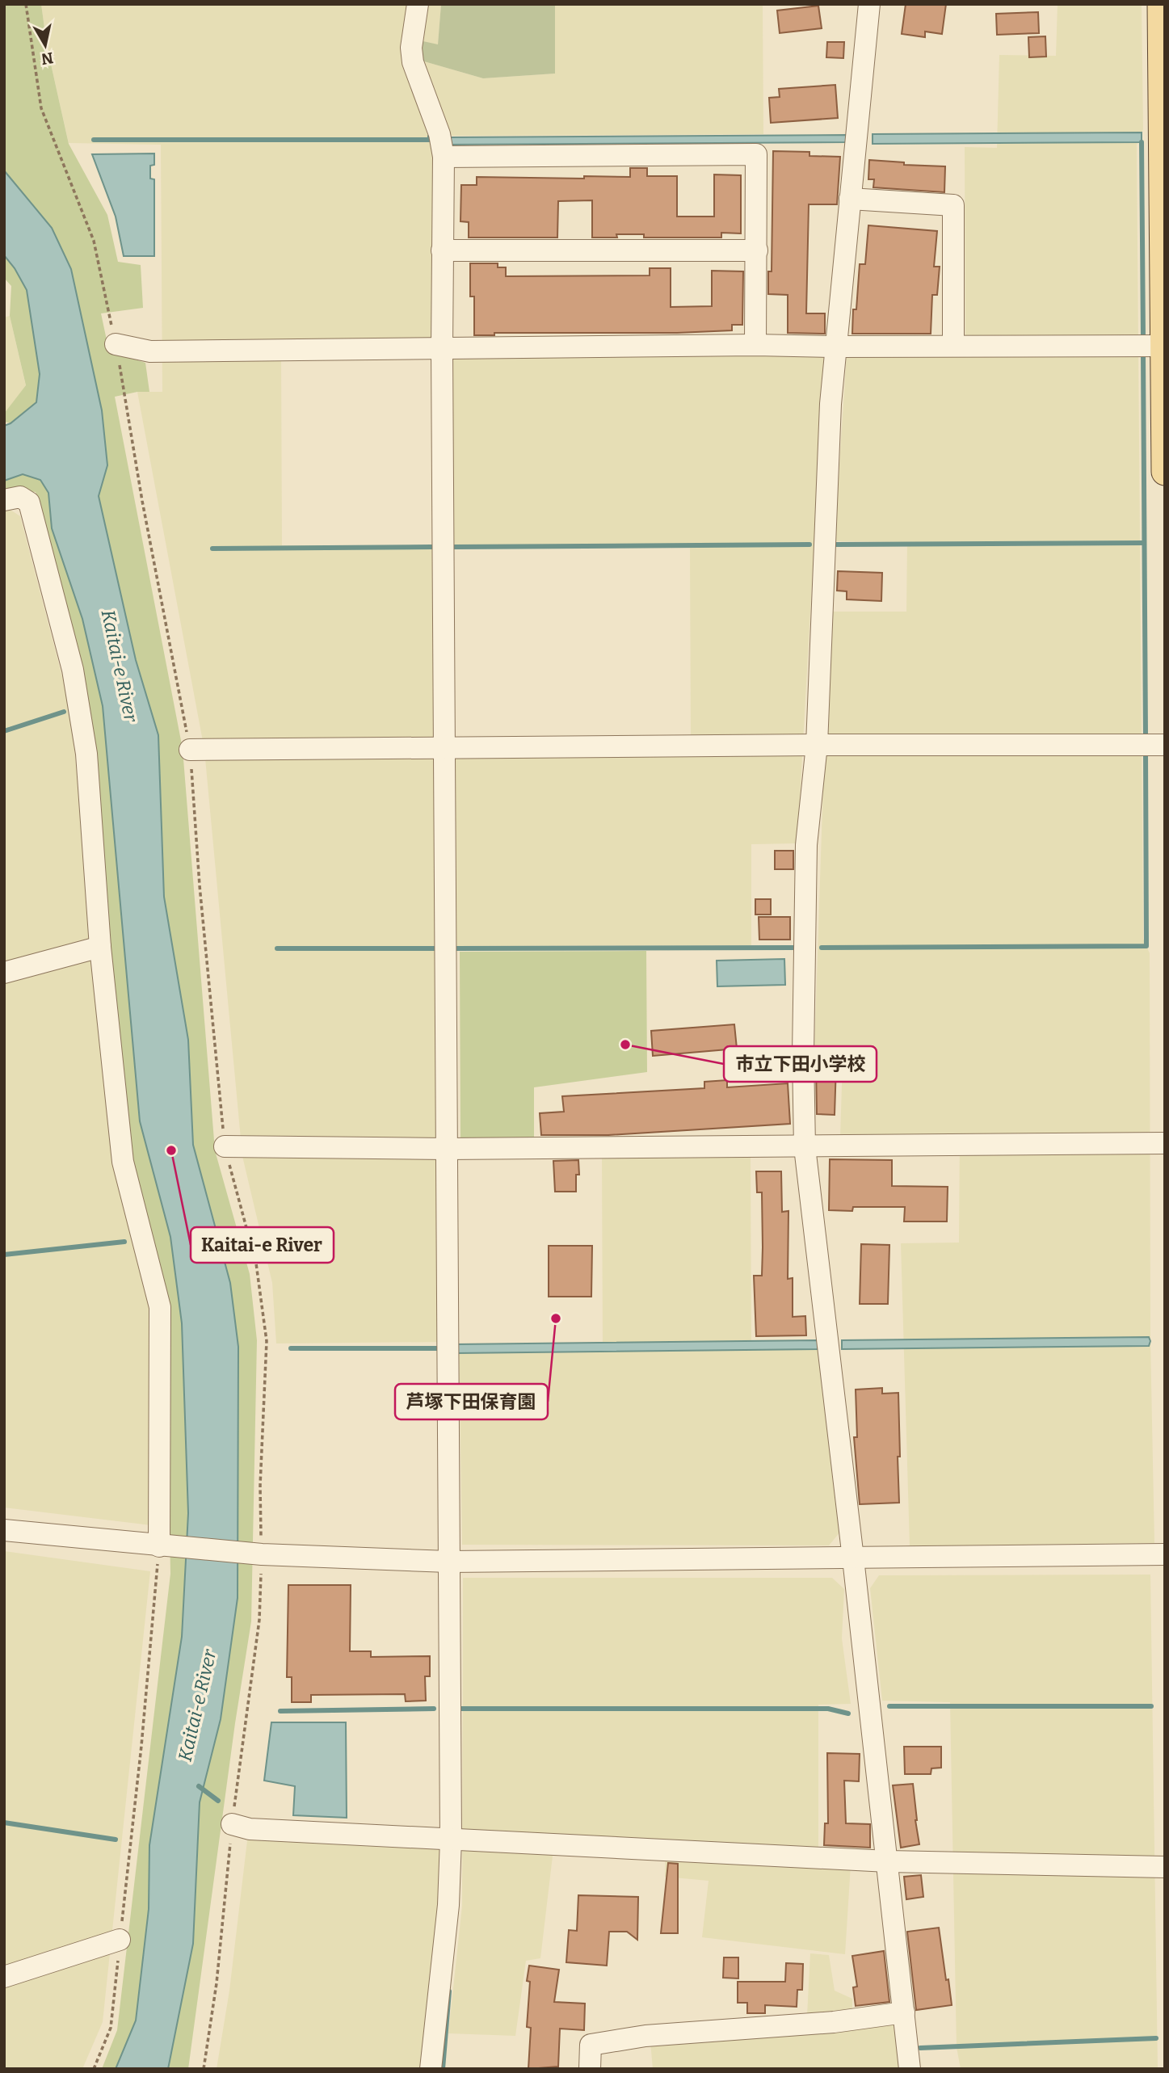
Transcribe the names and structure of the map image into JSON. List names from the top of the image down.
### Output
{
  "water": ["Kaitai-e River"],
  "places": ["市立下田小学校", "Kaitai-e River", "芦塚下田保育園"],
  "north": "bottom"
}
